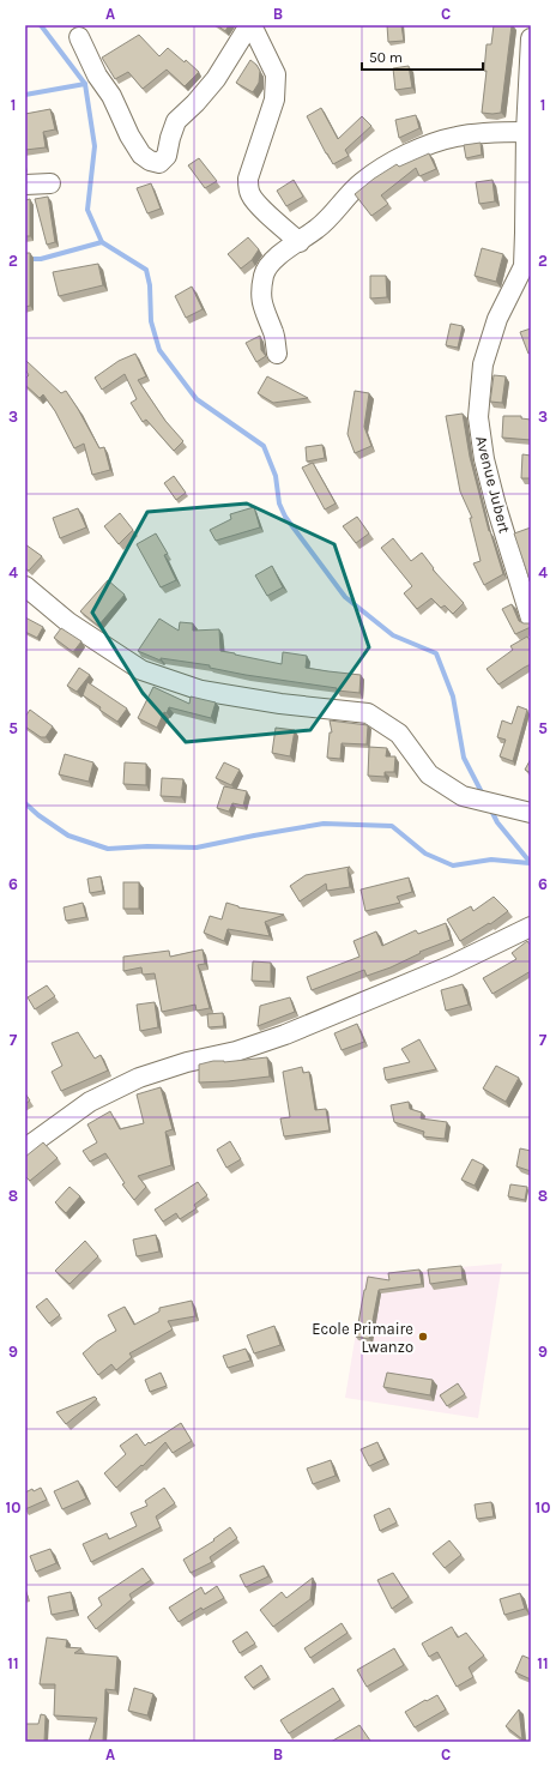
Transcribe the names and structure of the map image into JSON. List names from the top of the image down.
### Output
{
  "streets": {
    "street": ["Avenue Jubert"]
  },
  "places": ["Ecole Primaire Lwanzo"],
  "scale_bar": "50 m",
  "grid": {
    "columns": ["A", "B", "C"],
    "rows": [
      "1",
      "2",
      "3",
      "4",
      "5",
      "6",
      "7",
      "8",
      "9",
      "10",
      "11"
    ]
  }
}
